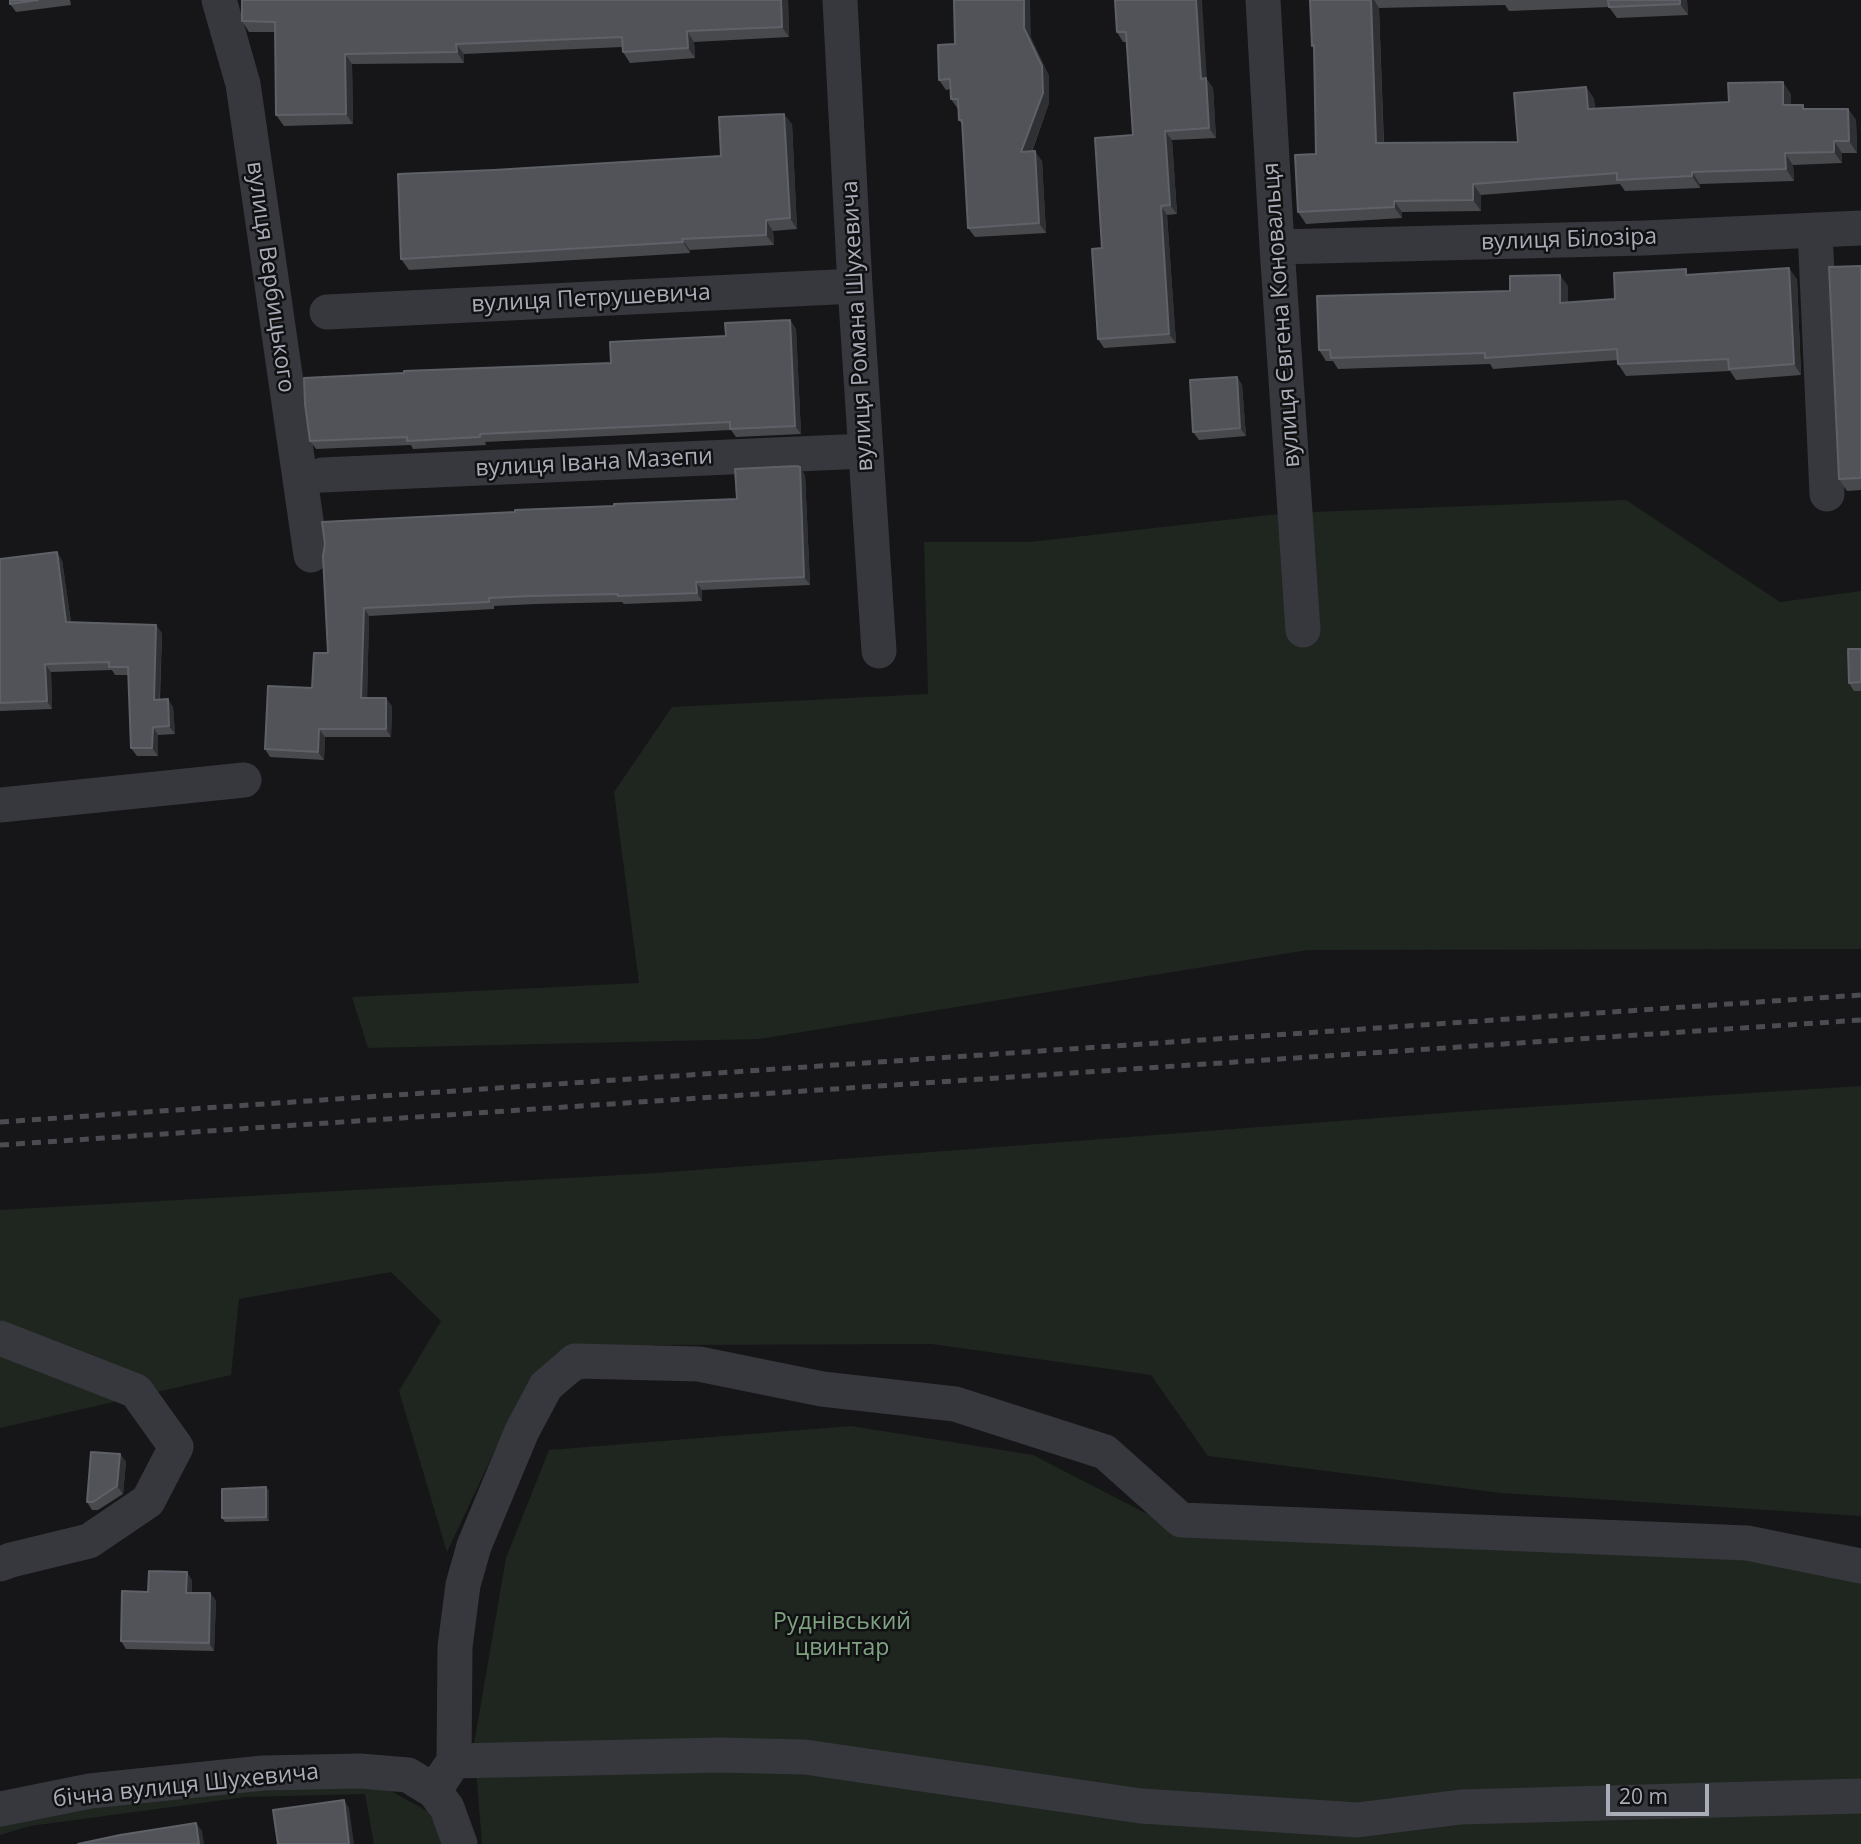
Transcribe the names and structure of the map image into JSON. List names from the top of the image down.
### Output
{
  "streets": {
    "street": [
      "вулиця Білозіра",
      "вулиця Вербицького",
      "вулиця Петрушевича",
      "вулиця Євгена Коновальця",
      "вулиця Романа Шухевича",
      "вулиця Івана Мазепи",
      "бічна вулиця Шухевича"
    ]
  },
  "crossings": [
    ["вулиця Білозіра", "вулиця Євгена Коновальця"],
    ["вулиця Петрушевича", "вулиця Романа Шухевича"],
    ["вулиця Романа Шухевича", "вулиця Івана Мазепи"]
  ],
  "parks": ["Руднівський цвинтар"],
  "scale_bar": "20 m"
}
